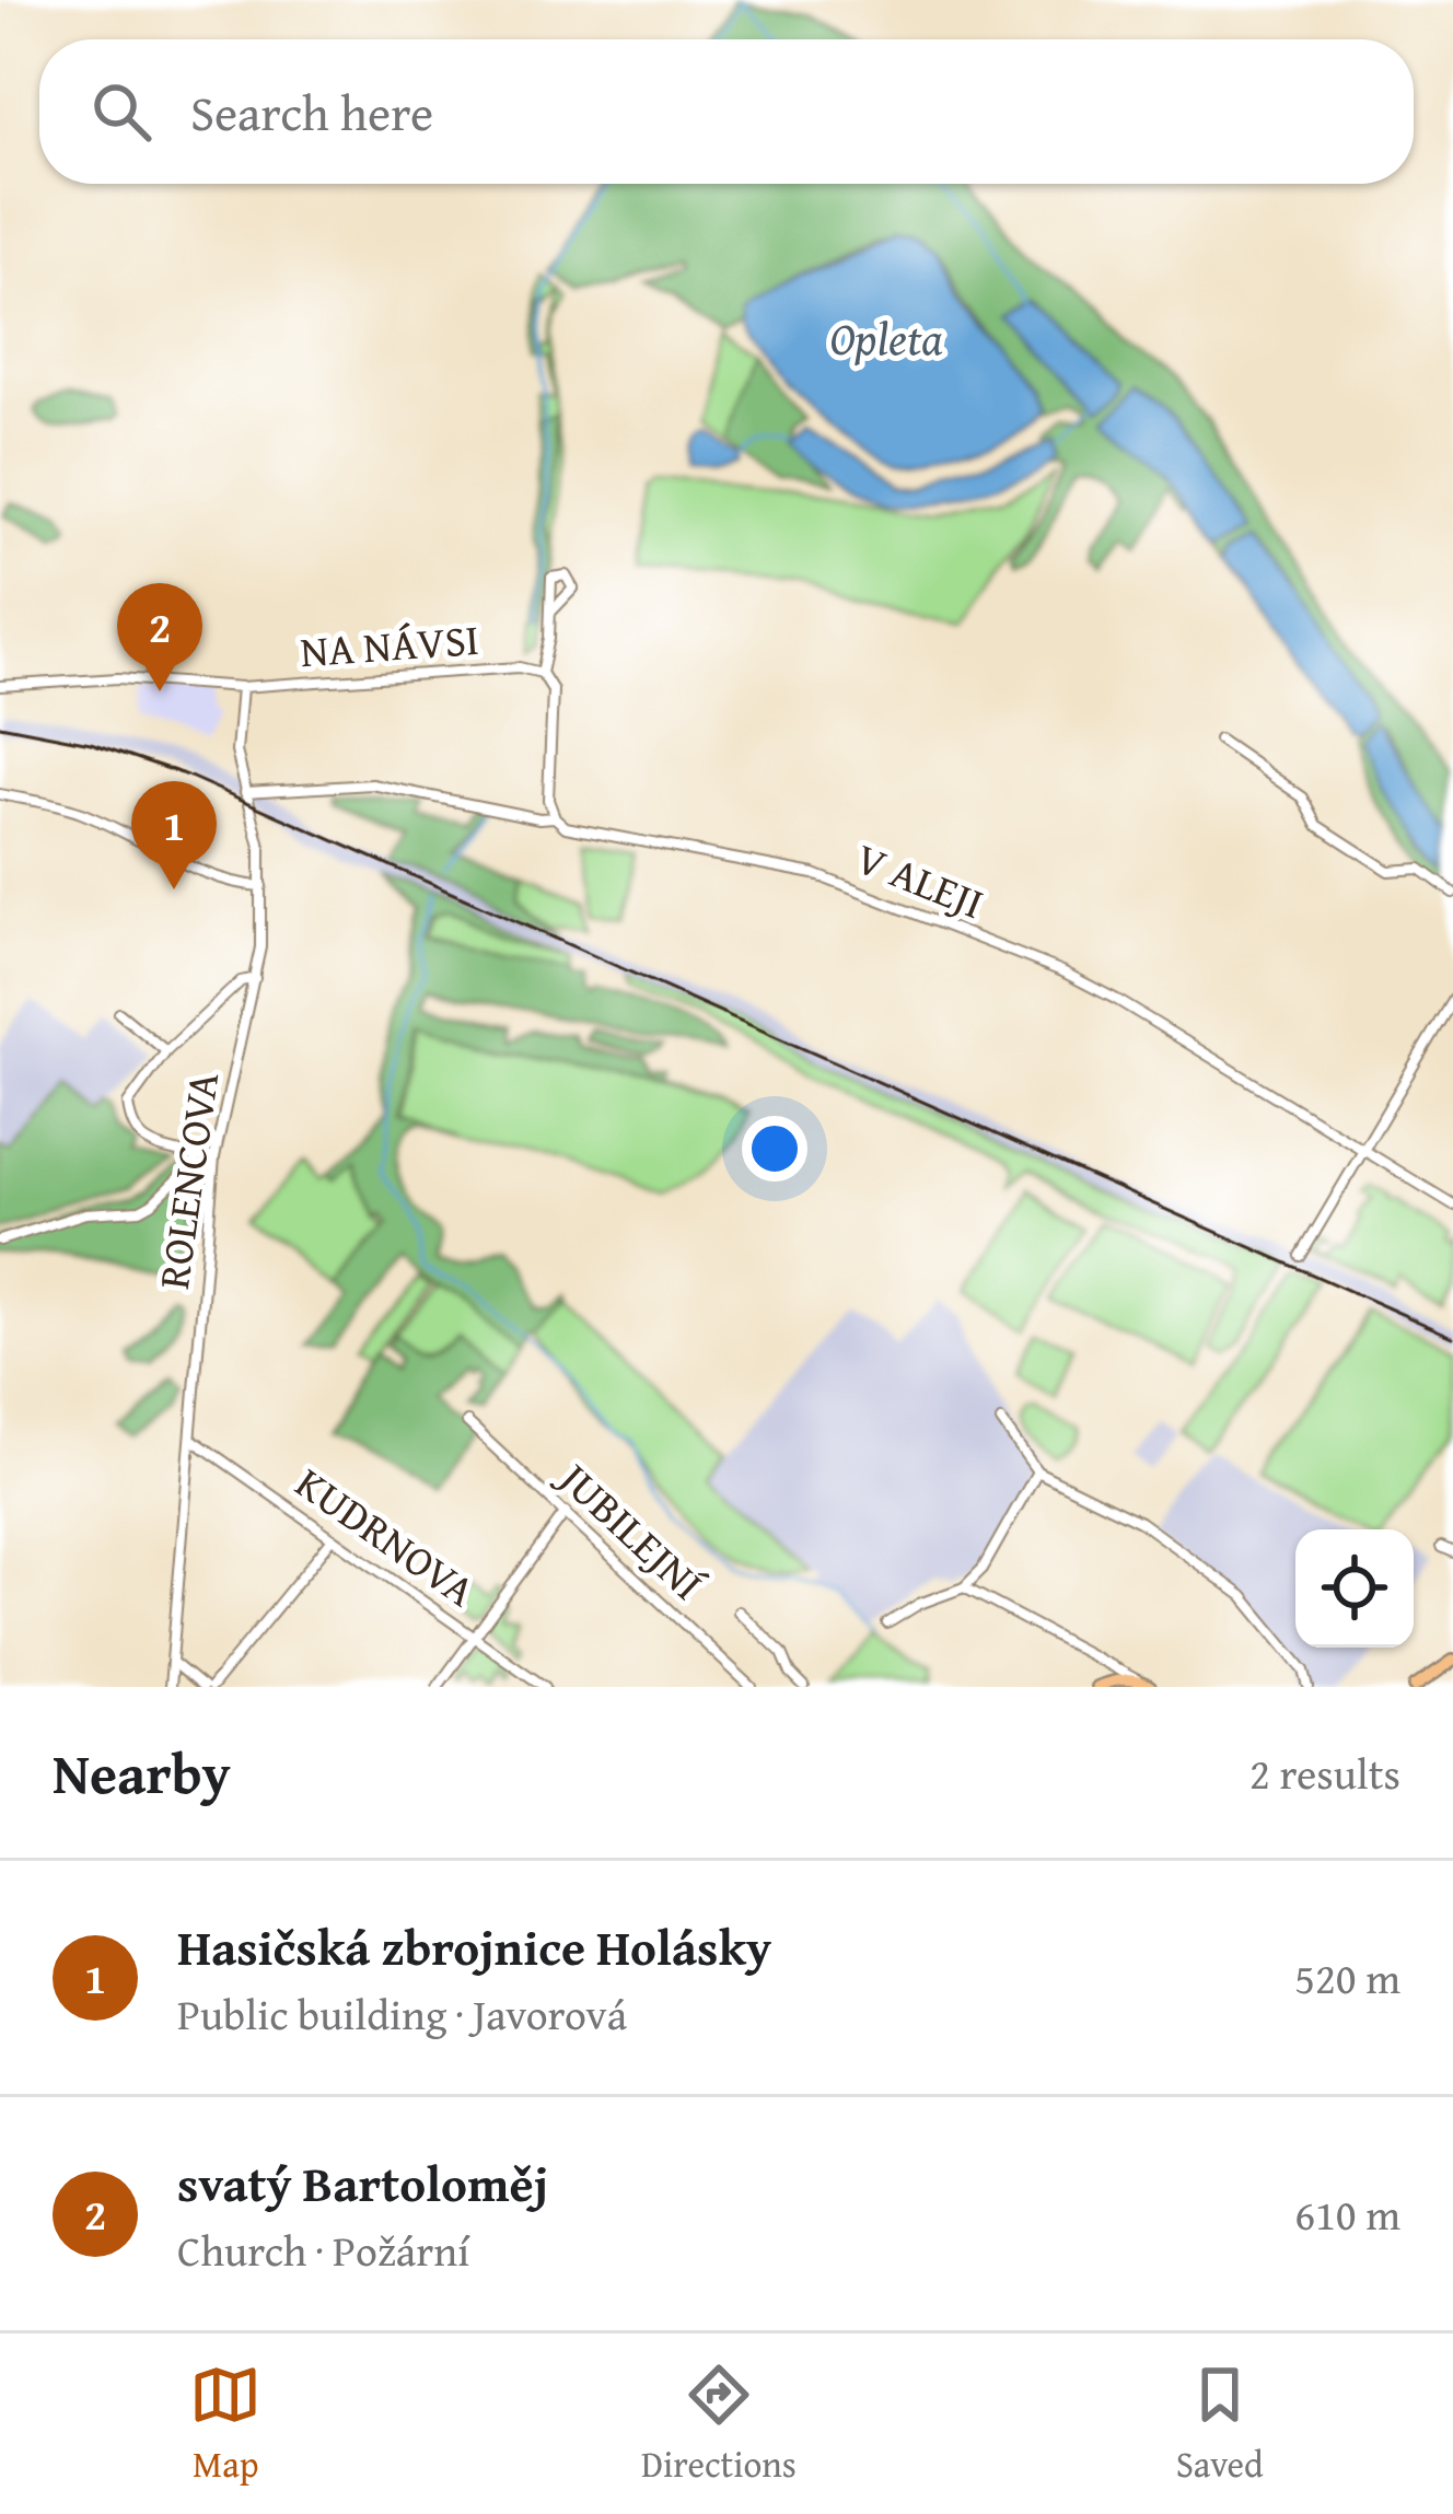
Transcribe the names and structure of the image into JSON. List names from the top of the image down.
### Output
{
  "streets": {
    "street": [
      "NA NÁVSI",
      "V ALEJI",
      "ROLENCOVA",
      "JUBILEJNÍ",
      "KUDRNOVA"
    ]
  },
  "crossings": [
    ["NA NÁVSI", "ROLENCOVA"],
    ["V ALEJI", "ROLENCOVA"],
    ["ROLENCOVA", "KUDRNOVA"]
  ],
  "water": ["Opleta"],
  "page": {
    "search": "Search here",
    "pins": ["2", "1"],
    "heading": ["Nearby", "2 results"],
    "list": [
      {
        "mark": "1",
        "name": "Hasičská zbrojnice Holásky",
        "note": "Public building · Javorová",
        "value": "520 m"
      },
      {
        "mark": "2",
        "name": "svatý Bartoloměj",
        "note": "Church · Požární",
        "value": "610 m"
      }
    ],
    "nav": ["Map", "Directions", "Saved"]
  }
}
